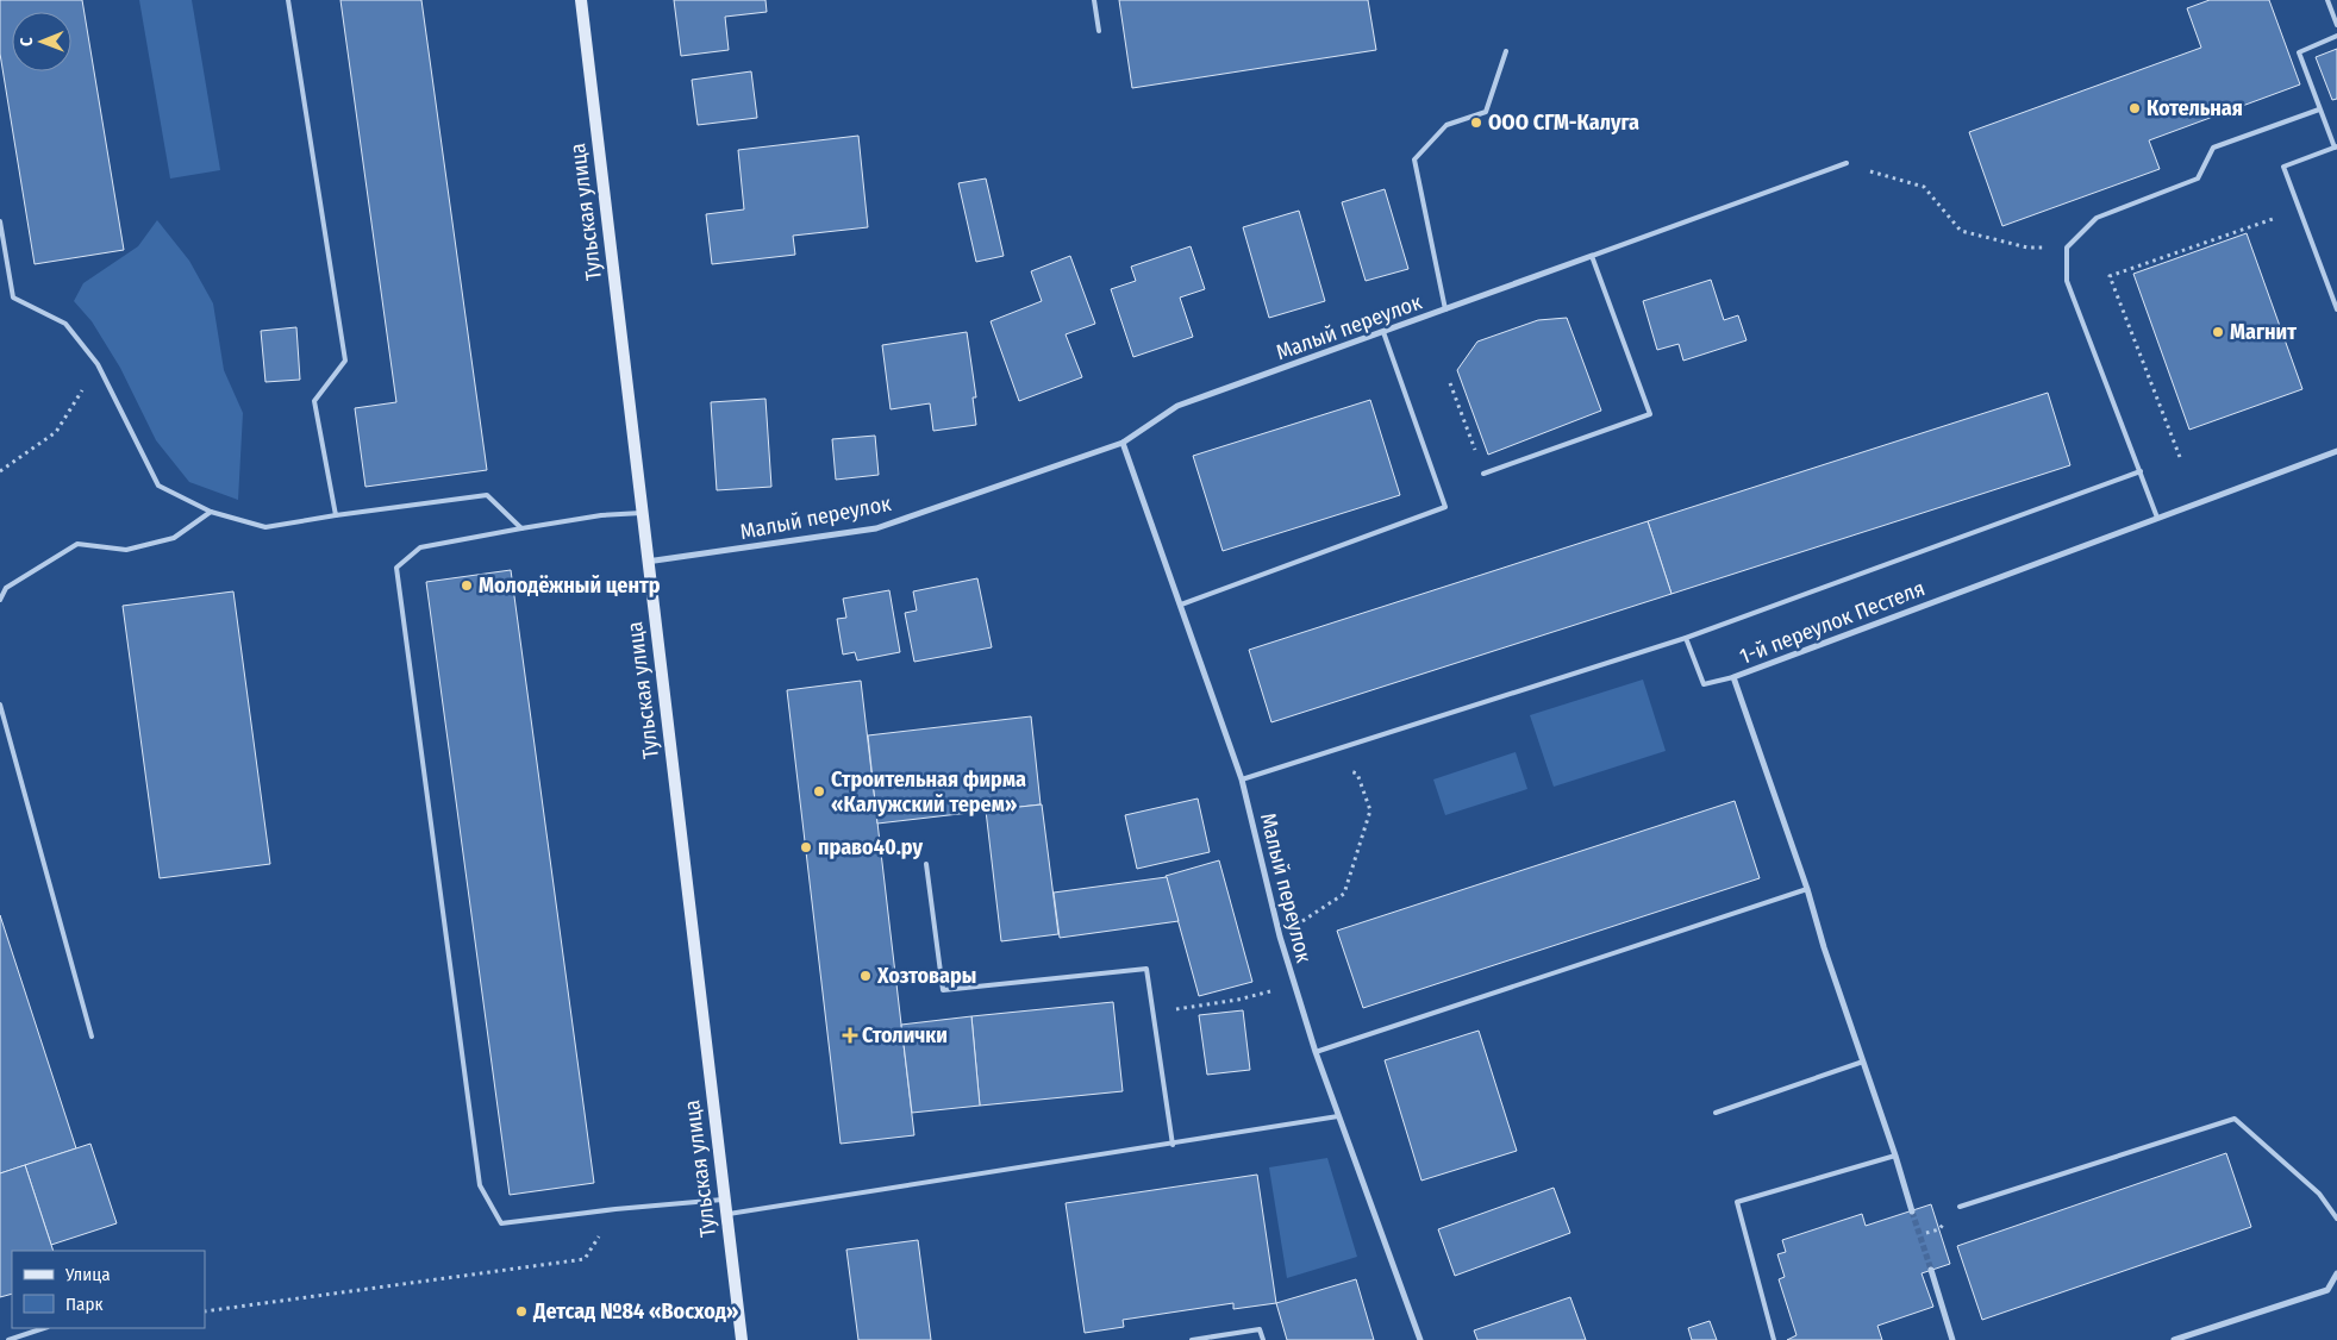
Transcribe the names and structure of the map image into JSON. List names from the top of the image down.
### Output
{
  "streets": {
    "main road": ["Тульская улица"],
    "street": ["Малый переулок", "1-й переулок Пестеля"]
  },
  "crossings": [
    ["Тульская улица", "Малый переулок"]
  ],
  "places": {
    "other": [
      "Котельная",
      "ООО СГМ-Калуга",
      "Магнит",
      "Молодёжный центр",
      "Строительная фирма «Калужский терем»",
      "право40.ру",
      "Хозтовары",
      "Детсад №84 «Восход»"
    ],
    "health": ["Столички"]
  },
  "legend": ["Улица", "Парк"],
  "north": "left"
}
